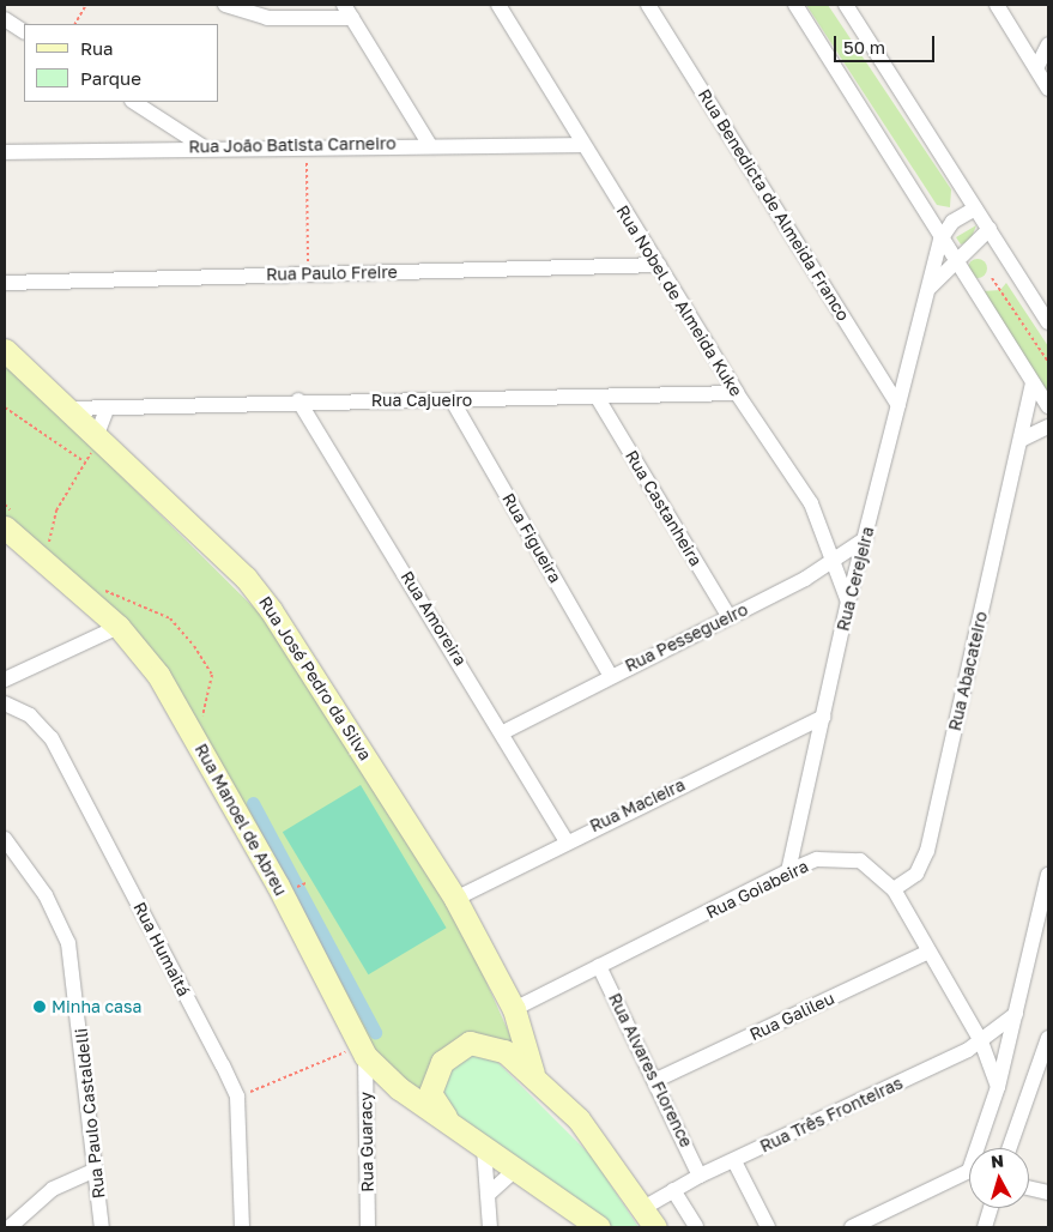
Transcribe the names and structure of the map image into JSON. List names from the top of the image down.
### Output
{
  "streets": {
    "main road": ["Rua José Pedro da Silva", "Rua Manoel de Abreu"],
    "street": [
      "Rua João Batista Carneiro",
      "Rua Benedicta de Almeida Franco",
      "Rua Paulo Freire",
      "Rua Nobel de Almeida Kuke",
      "Rua Cajueiro",
      "Rua Castanheira",
      "Rua Figueira",
      "Rua Cerejeira",
      "Rua Amoreira",
      "Rua Pessegueiro",
      "Rua Abacateiro",
      "Rua Macieira",
      "Rua Goiabeira",
      "Rua Humaitá",
      "Rua Galileu",
      "Rua Alvares Florence",
      "Rua Paulo Castaldelli",
      "Rua Três Fronteiras",
      "Rua Guaracy"
    ]
  },
  "crossings": [
    ["Rua João Batista Carneiro", "Rua Nobel de Almeida Kuke"],
    ["Rua Benedicta de Almeida Franco", "Rua Cerejeira"],
    ["Rua Paulo Freire", "Rua Nobel de Almeida Kuke"],
    ["Rua Nobel de Almeida Kuke", "Rua Cajueiro"],
    ["Rua Nobel de Almeida Kuke", "Rua Cerejeira"],
    ["Rua Nobel de Almeida Kuke", "Rua Pessegueiro"],
    ["Rua Cajueiro", "Rua Castanheira"],
    ["Rua Cajueiro", "Rua Figueira"],
    ["Rua Cajueiro", "Rua Amoreira"],
    ["Rua Cajueiro", "Rua José Pedro da Silva"],
    ["Rua Castanheira", "Rua Pessegueiro"],
    ["Rua Figueira", "Rua Pessegueiro"],
    ["Rua Cerejeira", "Rua Pessegueiro"],
    ["Rua Cerejeira", "Rua Macieira"],
    ["Rua Cerejeira", "Rua Goiabeira"],
    ["Rua Amoreira", "Rua Pessegueiro"],
    ["Rua Amoreira", "Rua Macieira"],
    ["Rua Abacateiro", "Rua Goiabeira"],
    ["Rua José Pedro da Silva", "Rua Macieira"],
    ["Rua José Pedro da Silva", "Rua Goiabeira"],
    ["Rua Manoel de Abreu", "Rua Guaracy"],
    ["Rua Goiabeira", "Rua Galileu"],
    ["Rua Goiabeira", "Rua Alvares Florence"],
    ["Rua Goiabeira", "Rua Três Fronteiras"],
    ["Rua Galileu", "Rua Alvares Florence"],
    ["Rua Alvares Florence", "Rua Três Fronteiras"]
  ],
  "places": ["Minha casa"],
  "legend": ["Rua", "Parque"],
  "scale_bar": "50 m",
  "north": "top"
}
